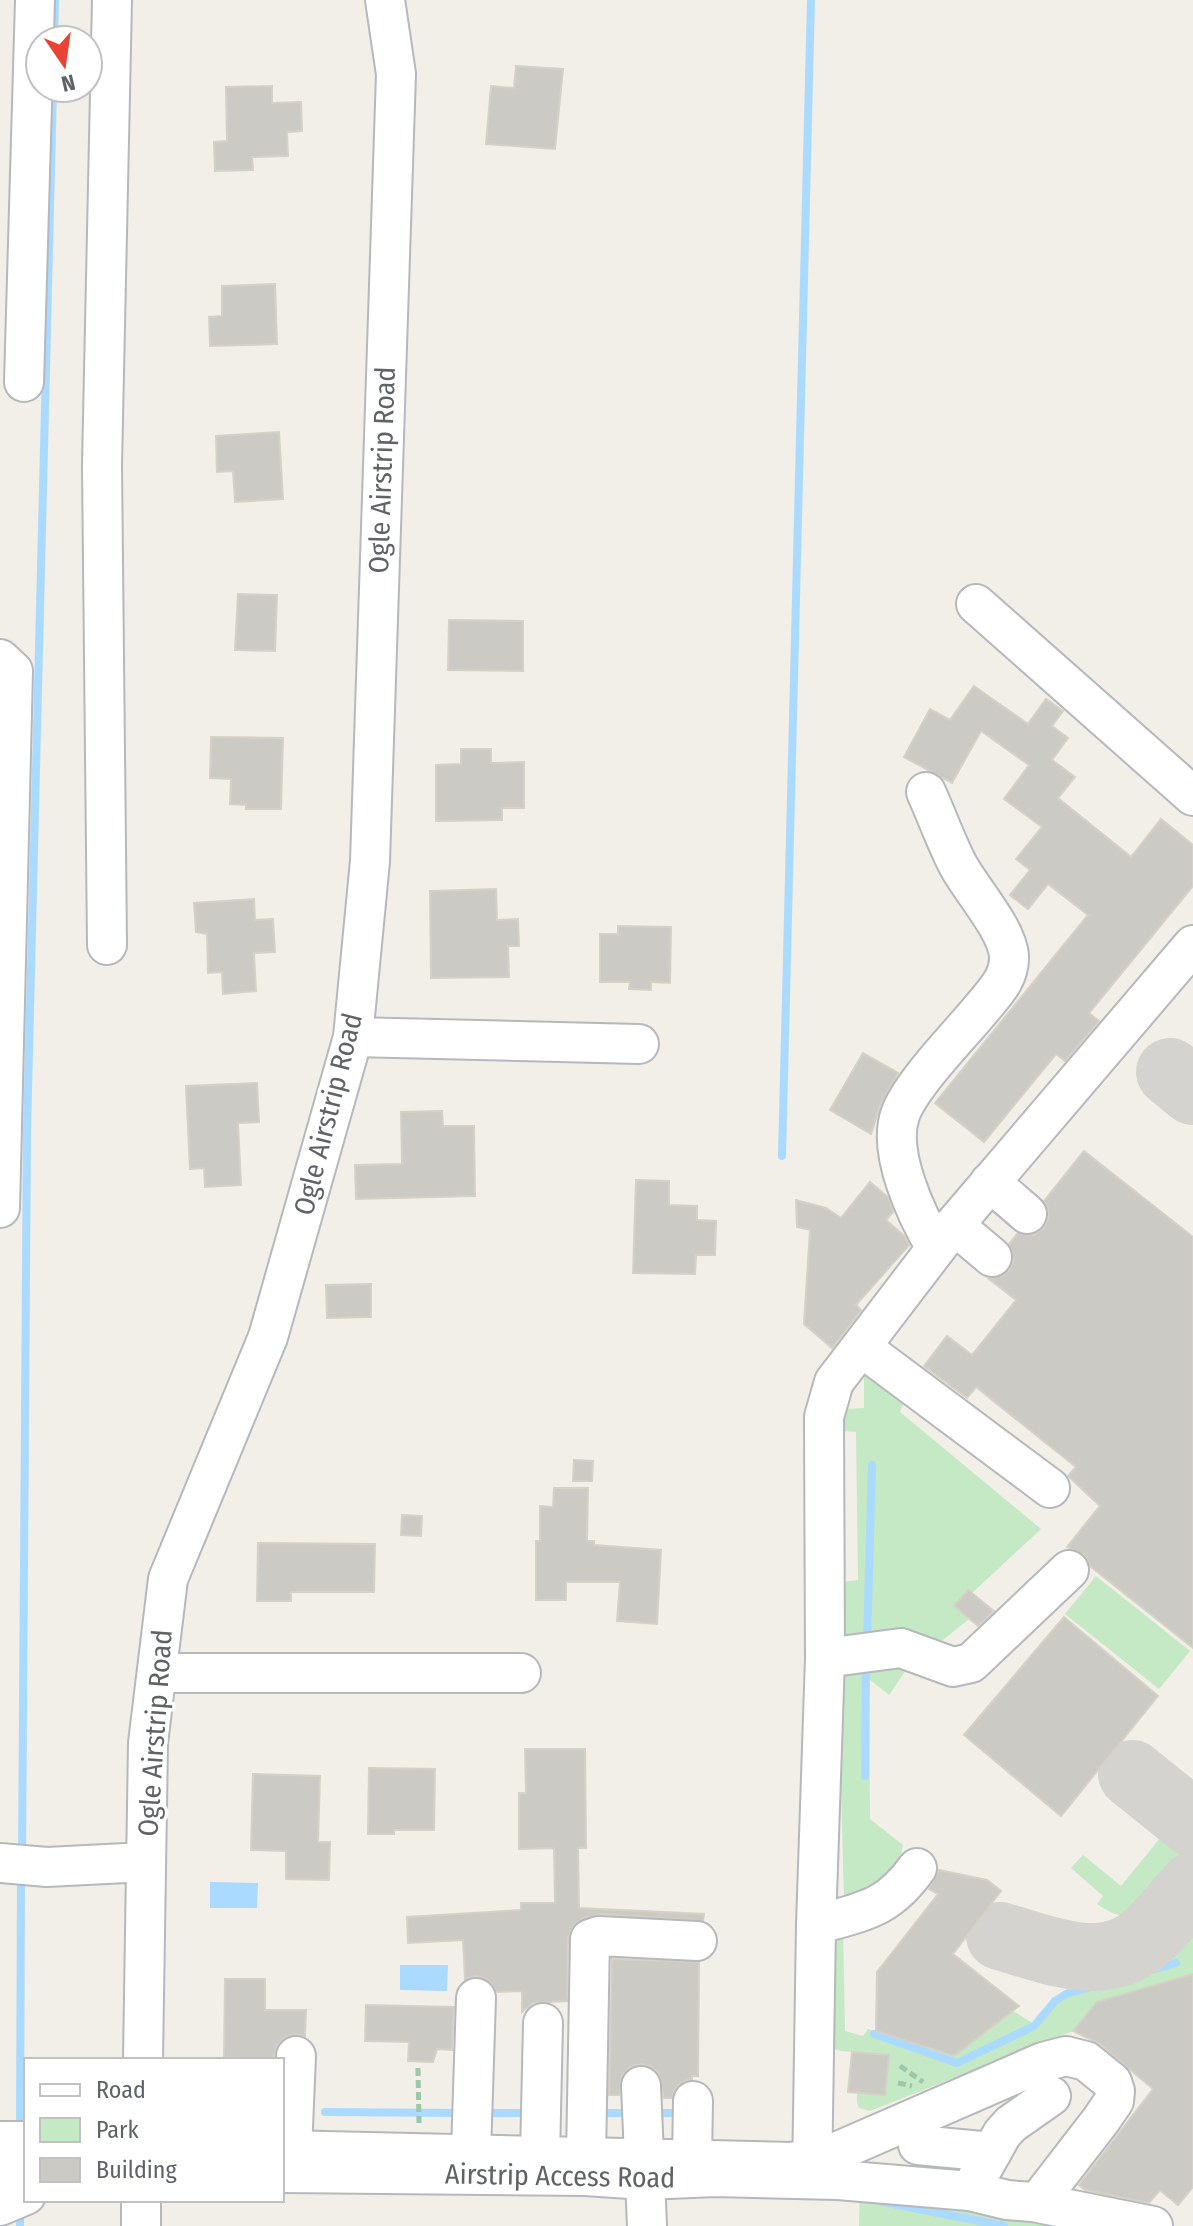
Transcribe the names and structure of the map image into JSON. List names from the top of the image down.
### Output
{
  "streets": {
    "street": ["Ogle Airstrip Road", "Airstrip Access Road"]
  },
  "legend": ["Road", "Park", "Building"],
  "north": "bottom"
}
